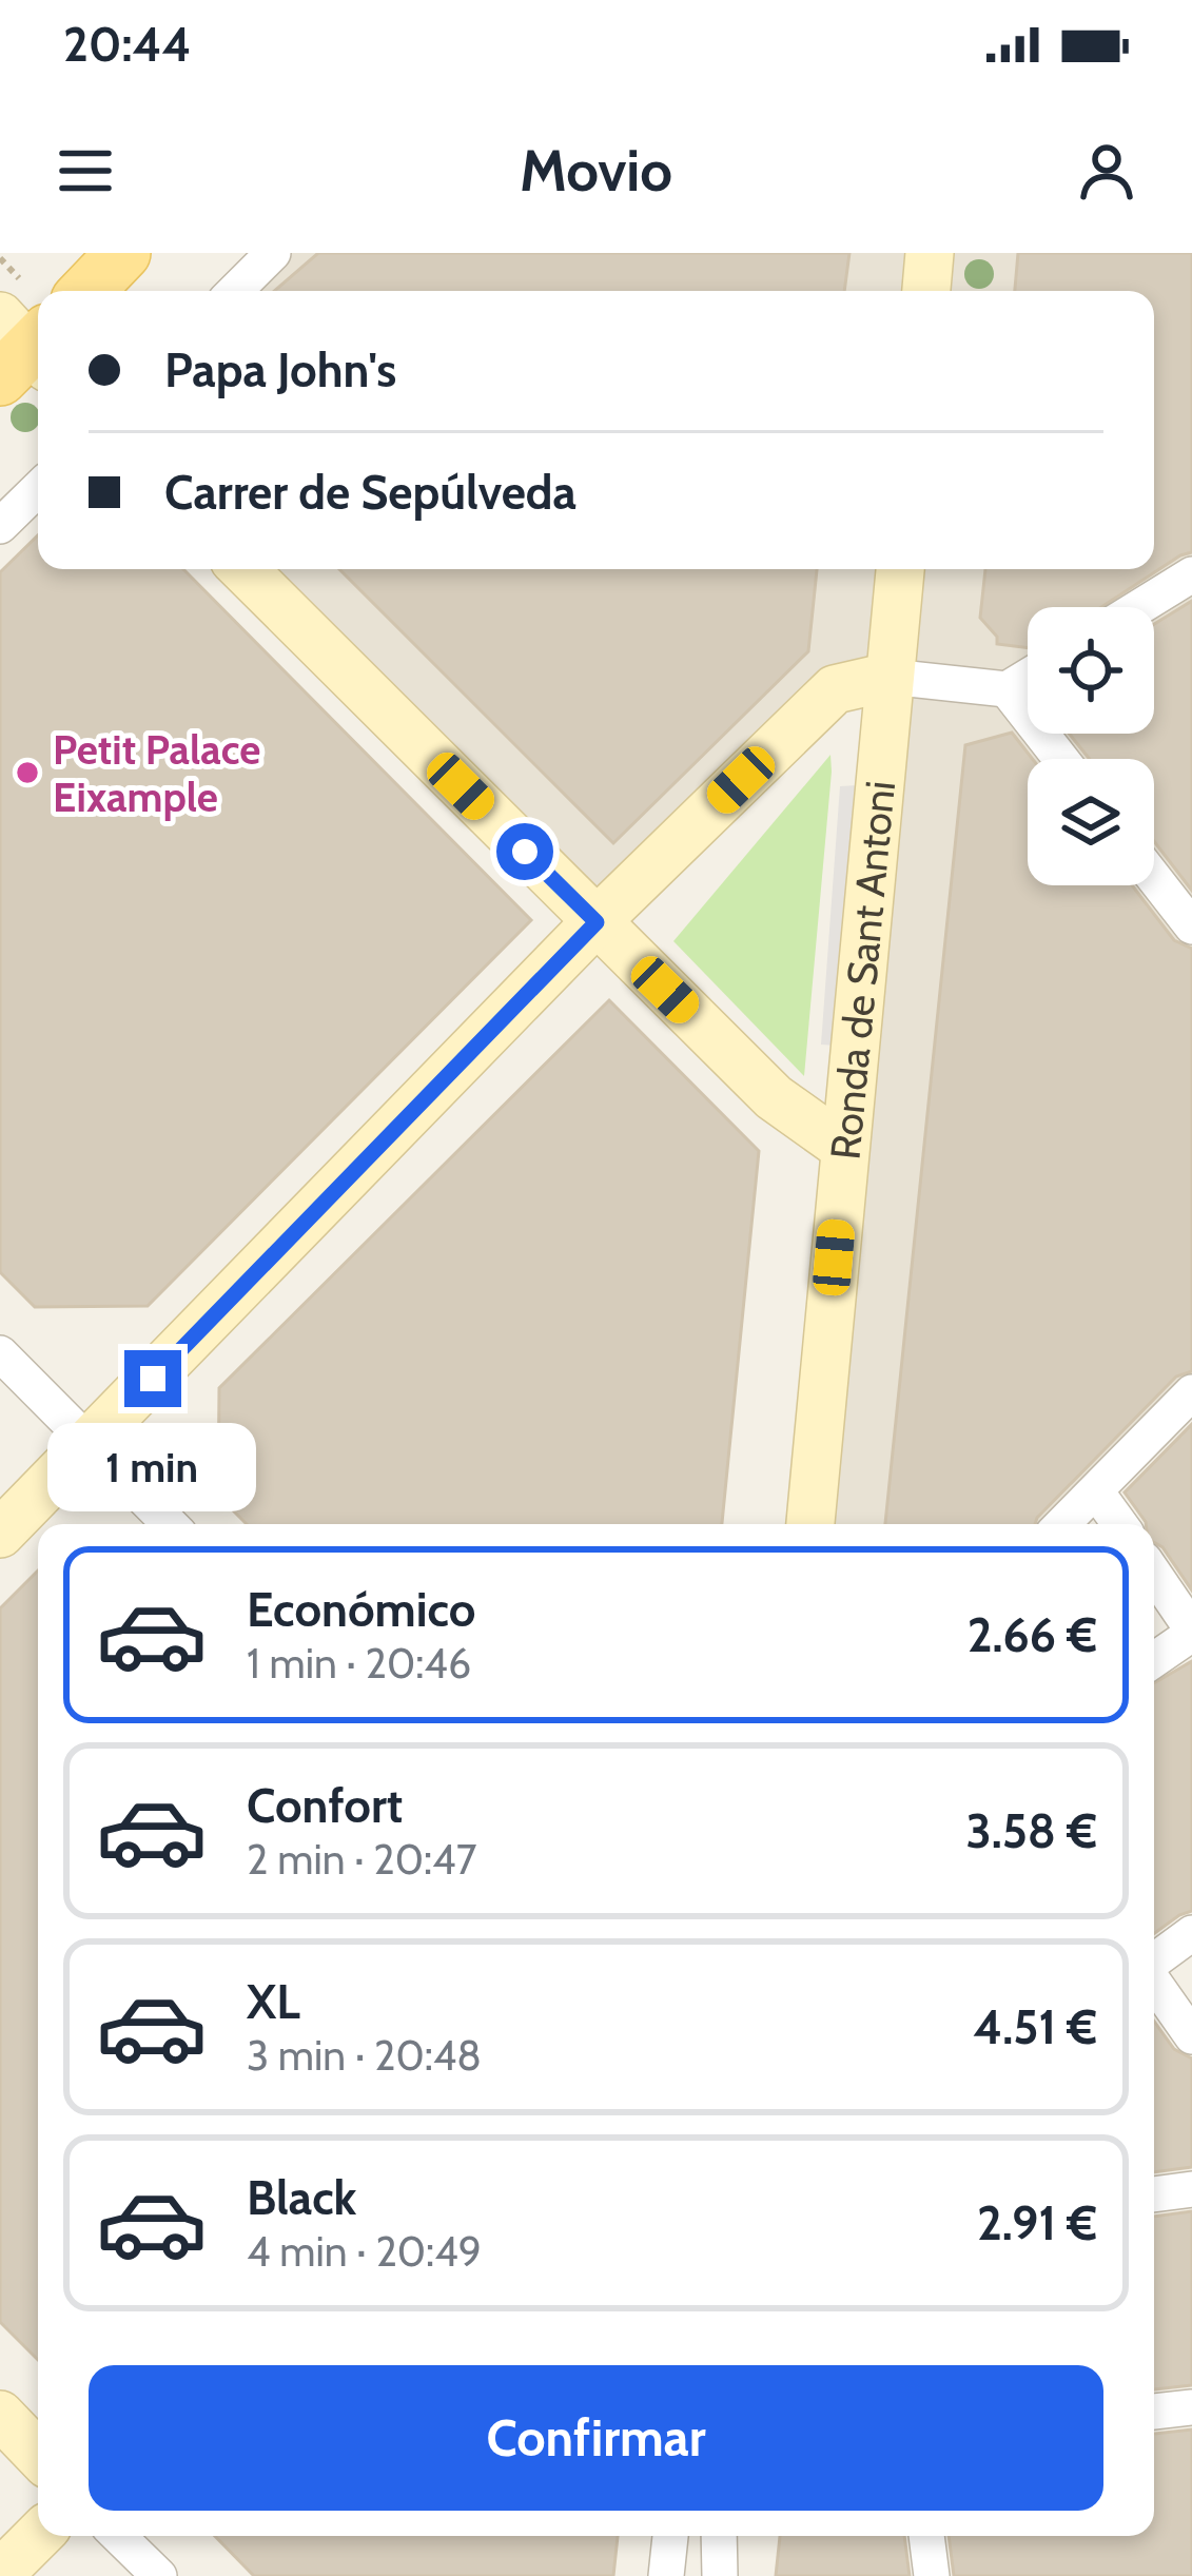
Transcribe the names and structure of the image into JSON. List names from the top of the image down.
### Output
{
  "streets": {
    "street": ["Ronda de Sant Antoni"]
  },
  "places": ["Petit Palace Eixample"],
  "page": {
    "status": "20:44",
    "header": "Movio",
    "banner": ["Papa John's", "Carrer de Sepúlveda"],
    "bubble": "1 min",
    "list": [
      {
        "name": "Económico",
        "note": "1 min · 20:46",
        "value": "2.66 €"
      },
      {
        "name": "Confort",
        "note": "2 min · 20:47",
        "value": "3.58 €"
      },
      {
        "name": "XL",
        "note": "3 min · 20:48",
        "value": "4.51 €"
      },
      {
        "name": "Black",
        "note": "4 min · 20:49",
        "value": "2.91 €"
      }
    ],
    "buttons": "Confirmar"
  }
}
